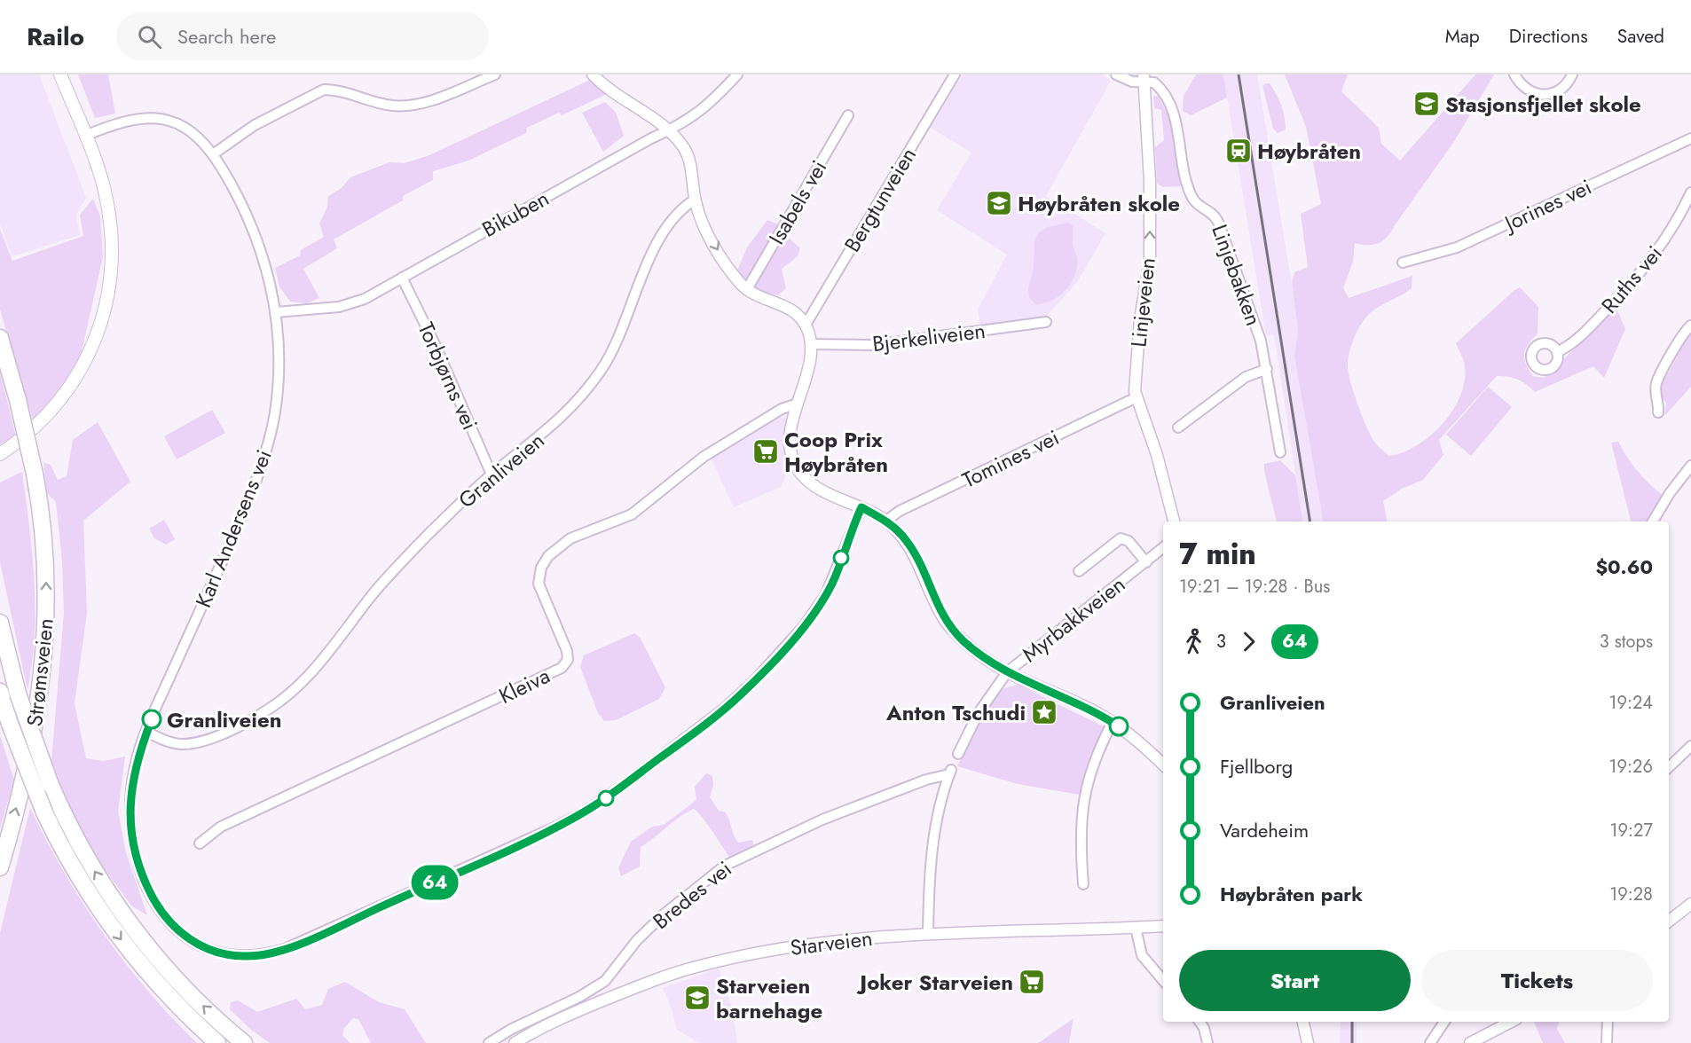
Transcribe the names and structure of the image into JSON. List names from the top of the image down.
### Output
{
  "streets": {
    "highway": ["Strømsveien"],
    "street": [
      "Bergtunveien",
      "Isabels vei",
      "Jorines vei",
      "Bikuben",
      "Linjebakken",
      "Ruths vei",
      "Linjeveien",
      "Bjerkeliveien",
      "Torbjørns vei",
      "Tomines vei",
      "Granliveien",
      "Karl Andersens vei",
      "Myrbakkveien",
      "Kleiva",
      "Bredes vei",
      "Starveien"
    ]
  },
  "crossings": [
    ["Bikuben", "Torbjørns vei"],
    ["Bikuben", "Karl Andersens vei"],
    ["Linjebakken", "Linjeveien"],
    ["Linjeveien", "Tomines vei"],
    ["Torbjørns vei", "Granliveien"],
    ["Granliveien", "Karl Andersens vei"],
    ["Bredes vei", "Starveien"]
  ],
  "one_way": ["Linjeveien", "Strømsveien"],
  "places": {
    "school or university": ["Stasjonsfjellet skole", "Høybråten skole", "Starveien barnehage"],
    "station": ["Høybråten"],
    "supermarket": ["Coop Prix Høybråten", "Joker Starveien"],
    "place": ["Anton Tschudi"],
    "other": ["Granliveien"]
  },
  "lines": ["bus line 64"],
  "page": {
    "header": "Railo",
    "search": "Search here",
    "nav": ["Map", "Directions", "Saved"],
    "on_map": "64",
    "heading": ["7 min", "19:21 – 19:28 · Bus", "$0.60"],
    "legs": ["3", "64", "3 stops"],
    "list": [
      {
        "name": "Granliveien",
        "value": "19:24"
      },
      {
        "name": "Fjellborg",
        "value": "19:26"
      },
      {
        "name": "Vardeheim",
        "value": "19:27"
      },
      {
        "name": "Høybråten park",
        "value": "19:28"
      }
    ],
    "buttons": ["Start", "Tickets"]
  }
}
